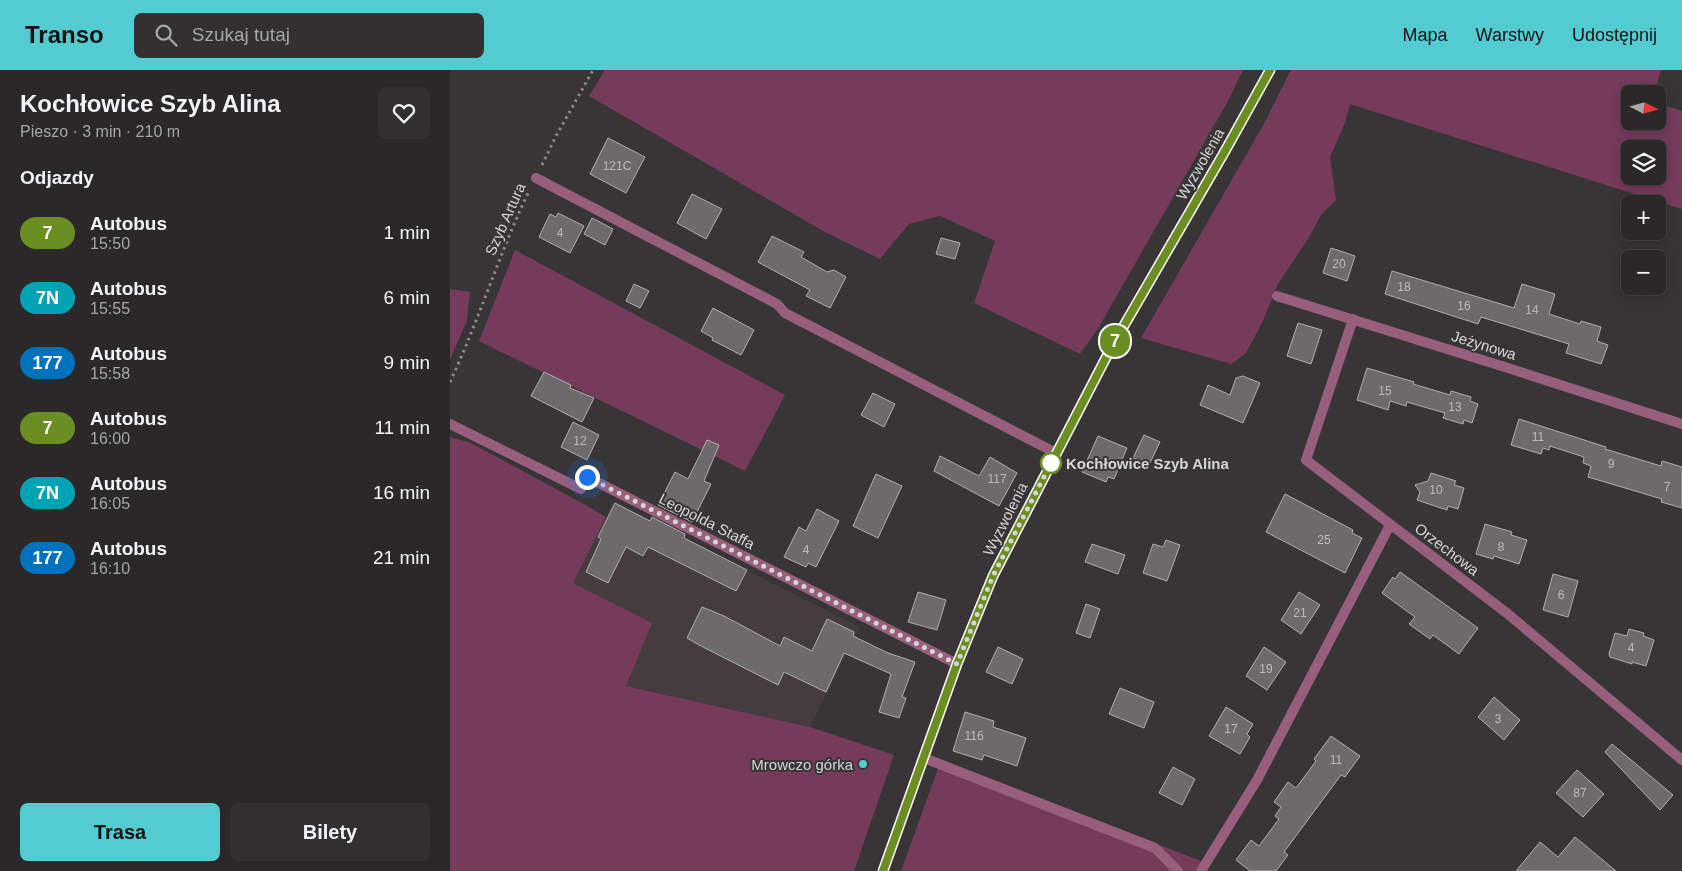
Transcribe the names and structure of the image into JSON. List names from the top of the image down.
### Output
{
  "streets": {
    "street": [
      "Wyzwolenia",
      "Jeżynowa",
      "Leopolda Staffa",
      "Orzechowa"
    ],
    "path": ["Szyb Artura"]
  },
  "crossings": [
    ["Wyzwolenia", "Leopolda Staffa"],
    ["Jeżynowa", "Orzechowa"]
  ],
  "places": ["Kochłowice Szyb Alina", "Mrowczo górka"],
  "lines": ["bus line 7"],
  "house_numbers": [
    "121C",
    "4",
    "20",
    "18",
    "16",
    "14",
    "15",
    "13",
    "11",
    "12",
    "9",
    "117",
    "7",
    "10",
    "25",
    "8",
    "4",
    "6",
    "21",
    "4",
    "19",
    "3",
    "17",
    "116",
    "11",
    "87"
  ],
  "north": "right",
  "page": {
    "header": "Transo",
    "search": "Szukaj tutaj",
    "nav": ["Mapa", "Warstwy", "Udostępnij"],
    "heading": [
      ["Kochłowice Szyb Alina", "Pieszo · 3 min · 210 m"],
      "Odjazdy"
    ],
    "on_map": "7",
    "map_buttons": ["+", "−"],
    "list": [
      {
        "mark": "7",
        "name": "Autobus",
        "note": "15:50",
        "value": "1 min"
      },
      {
        "mark": "7N",
        "name": "Autobus",
        "note": "15:55",
        "value": "6 min"
      },
      {
        "mark": "177",
        "name": "Autobus",
        "note": "15:58",
        "value": "9 min"
      },
      {
        "mark": "7",
        "name": "Autobus",
        "note": "16:00",
        "value": "11 min"
      },
      {
        "mark": "7N",
        "name": "Autobus",
        "note": "16:05",
        "value": "16 min"
      },
      {
        "mark": "177",
        "name": "Autobus",
        "note": "16:10",
        "value": "21 min"
      }
    ],
    "buttons": ["Trasa", "Bilety"]
  }
}
